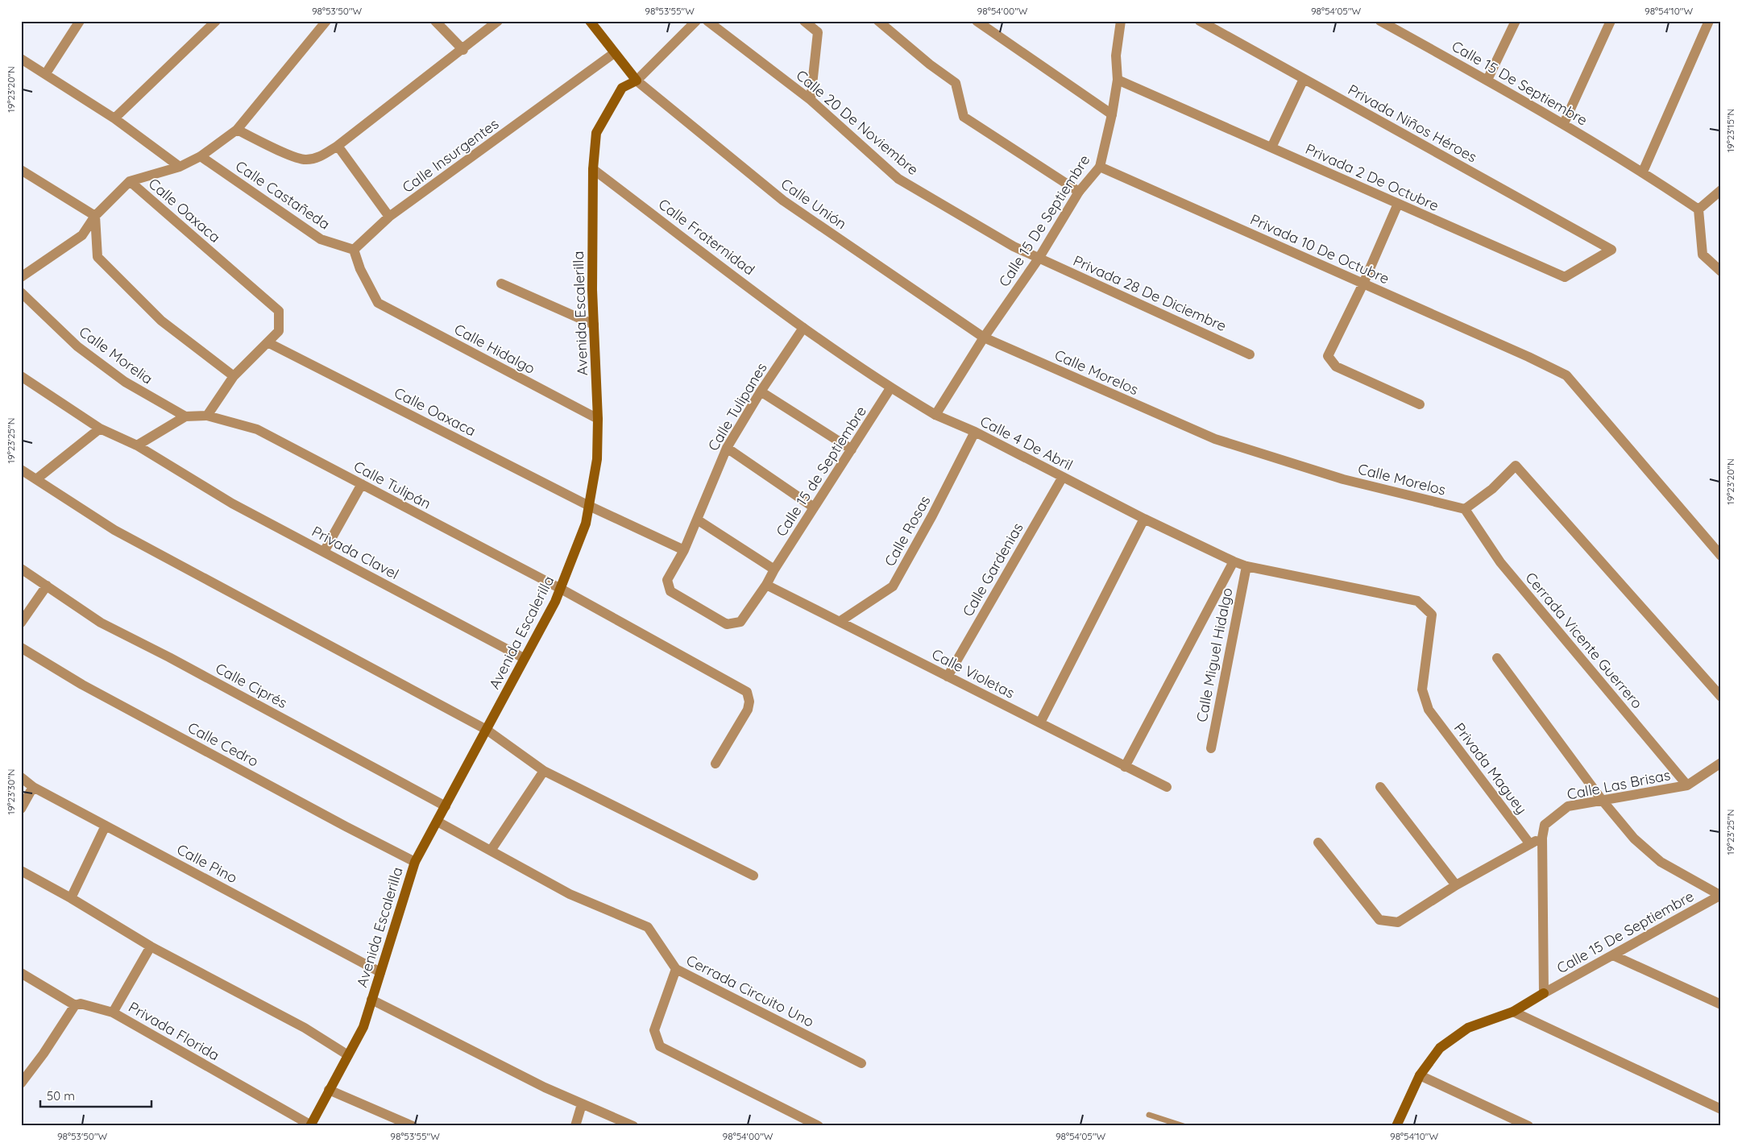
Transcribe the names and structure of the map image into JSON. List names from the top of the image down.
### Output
{
  "streets": {
    "main road": ["Avenida Escalerilla"],
    "street": [
      "Calle 15 De Septiembre",
      "Calle 20 De Noviembre",
      "Privada Niños Héroes",
      "Calle Insurgentes",
      "Privada 2 De Octubre",
      "Calle Castañeda",
      "Calle Unión",
      "Calle Oaxaca",
      "Calle Fraternidad",
      "Privada 10 De Octubre",
      "Privada 28 De Diciembre",
      "Calle Hidalgo",
      "Calle Morelia",
      "Calle Morelos",
      "Calle Tulipanes",
      "Calle 4 De Abril",
      "Calle 15 de Septiembre",
      "Calle Tulipán",
      "Calle Rosas",
      "Privada Clavel",
      "Calle Gardenias",
      "Cerrada Vicente Guerrero",
      "Calle Miguel Hidalgo",
      "Calle Violetas",
      "Calle Ciprés",
      "Calle Cedro",
      "Privada Maguey",
      "Calle Las Brisas",
      "Calle Pino",
      "Cerrada Circuito Uno",
      "Privada Florida"
    ]
  },
  "crossings": [
    ["Calle 15 De Septiembre", "Calle 20 De Noviembre"],
    ["Calle 15 De Septiembre", "Privada 2 De Octubre"],
    ["Calle 15 De Septiembre", "Calle Unión"],
    ["Calle 15 De Septiembre", "Privada 10 De Octubre"],
    ["Calle 15 De Septiembre", "Privada 28 De Diciembre"],
    ["Calle 15 De Septiembre", "Calle Morelos"],
    ["Calle 15 De Septiembre", "Calle 4 De Abril"],
    ["Calle 15 De Septiembre", "Calle Las Brisas"],
    ["Calle 20 De Noviembre", "Privada 28 De Diciembre"],
    ["Privada Niños Héroes", "Privada 2 De Octubre"],
    ["Calle Insurgentes", "Calle Castañeda"],
    ["Calle Insurgentes", "Calle Hidalgo"],
    ["Calle Castañeda", "Calle Hidalgo"],
    ["Calle Unión", "Avenida Escalerilla"],
    ["Calle Unión", "Calle Morelos"],
    ["Calle Oaxaca", "Avenida Escalerilla"],
    ["Calle Oaxaca", "Calle Tulipanes"],
    ["Calle Fraternidad", "Avenida Escalerilla"],
    ["Calle Fraternidad", "Calle Tulipanes"],
    ["Calle Fraternidad", "Calle 4 De Abril"],
    ["Avenida Escalerilla", "Calle Hidalgo"],
    ["Avenida Escalerilla", "Calle Tulipán"],
    ["Avenida Escalerilla", "Privada Clavel"],
    ["Avenida Escalerilla", "Calle Ciprés"],
    ["Avenida Escalerilla", "Calle Cedro"],
    ["Avenida Escalerilla", "Calle Pino"],
    ["Avenida Escalerilla", "Cerrada Circuito Uno"],
    ["Avenida Escalerilla", "Privada Florida"],
    ["Calle Morelos", "Cerrada Vicente Guerrero"],
    ["Calle Tulipanes", "Calle 4 De Abril"],
    ["Calle Tulipanes", "Calle Violetas"],
    ["Calle 4 De Abril", "Calle 15 de Septiembre"],
    ["Calle 4 De Abril", "Calle Rosas"],
    ["Calle 4 De Abril", "Calle Gardenias"],
    ["Calle 4 De Abril", "Calle Miguel Hidalgo"],
    ["Calle 4 De Abril", "Privada Maguey"],
    ["Calle Rosas", "Calle Violetas"],
    ["Calle Gardenias", "Calle Violetas"],
    ["Cerrada Vicente Guerrero", "Calle Las Brisas"],
    ["Calle Miguel Hidalgo", "Privada Maguey"]
  ],
  "scale_bar": "50 m",
  "coordinates": [
    "98°53'50\"W",
    "98°53'55\"W",
    "98°54'00\"W",
    "98°54'05\"W",
    "98°54'10\"W",
    "19°23'20\"N",
    "19°23'15\"N",
    "19°23'25\"N",
    "19°23'30\"N"
  ]
}
